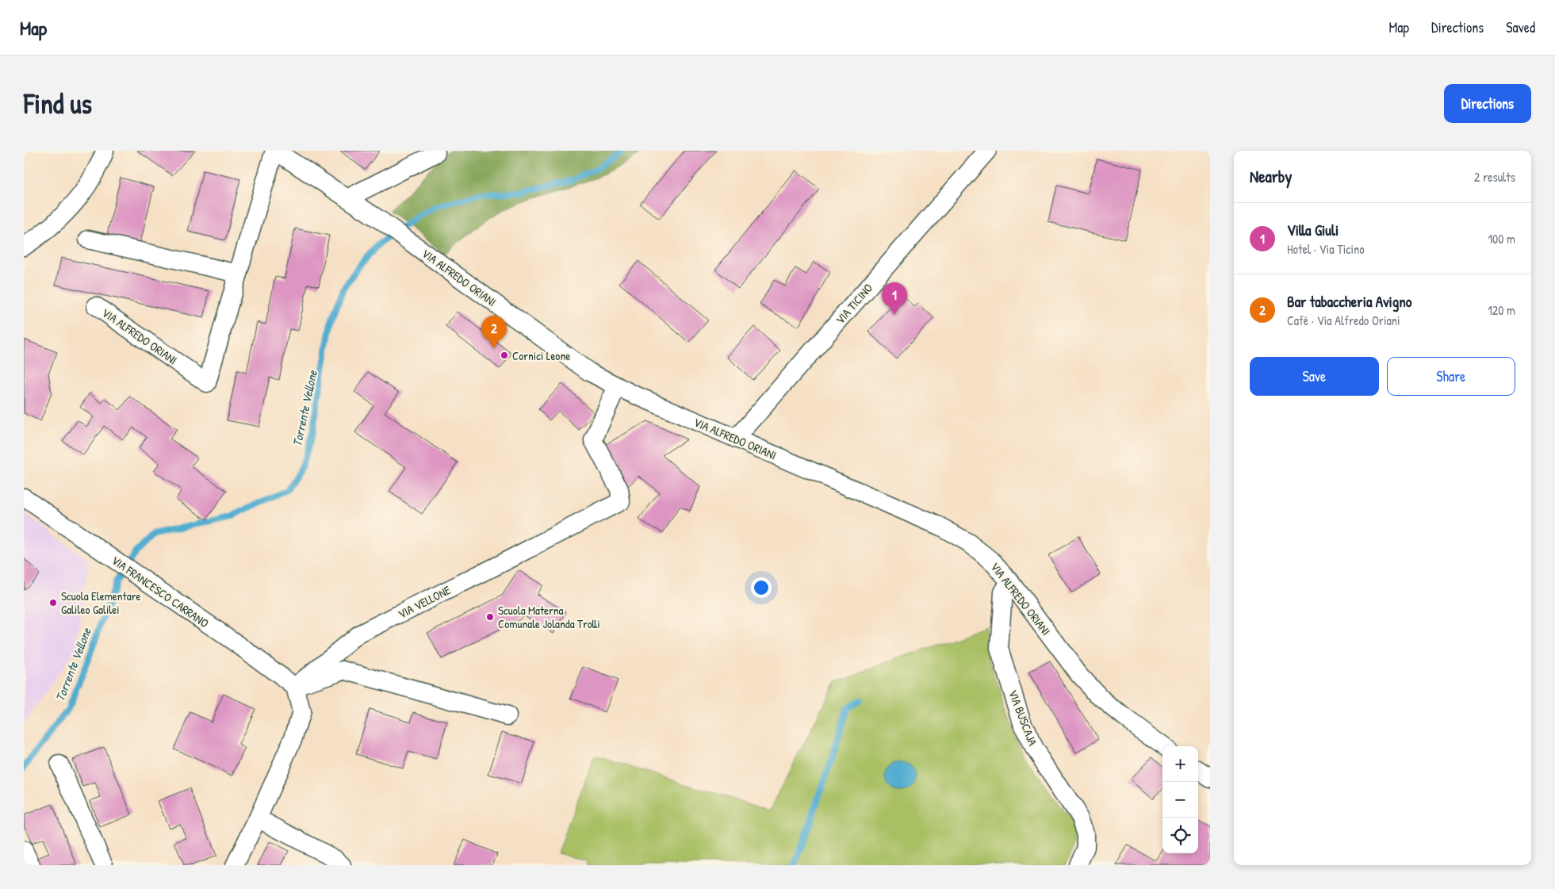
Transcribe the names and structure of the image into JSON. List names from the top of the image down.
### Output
{
  "streets": {
    "street": [
      "VIA ALFREDO ORIANI",
      "VIA TICINO",
      "VIA FRANCESCO CARRANO",
      "VIA VELLONE",
      "VIA BUSCAJA"
    ]
  },
  "crossings": [
    ["VIA ALFREDO ORIANI", "VIA TICINO"],
    ["VIA ALFREDO ORIANI", "VIA VELLONE"],
    ["VIA ALFREDO ORIANI", "VIA BUSCAJA"],
    ["VIA FRANCESCO CARRANO", "VIA VELLONE"]
  ],
  "water": ["Torrente Vellone"],
  "places": ["Cornici Leone", "Scuola Elementare Galileo Galilei", "Scuola Materna Comunale Jolanda Trolli"],
  "page": {
    "header": "Map",
    "nav": ["Map", "Directions", "Saved"],
    "buttons": [
      "Directions",
      ["Save", "Share"]
    ],
    "title": "Find us",
    "heading": ["Nearby", "2 results"],
    "list": [
      {
        "mark": "1",
        "name": "Villa Giuli",
        "note": "Hotel · Via Ticino",
        "value": "100 m"
      },
      {
        "mark": "2",
        "name": "Bar tabaccheria Avigno",
        "note": "Café · Via Alfredo Oriani",
        "value": "120 m"
      }
    ],
    "pins": ["1", "2"],
    "map_buttons": ["+", "−"]
  }
}
